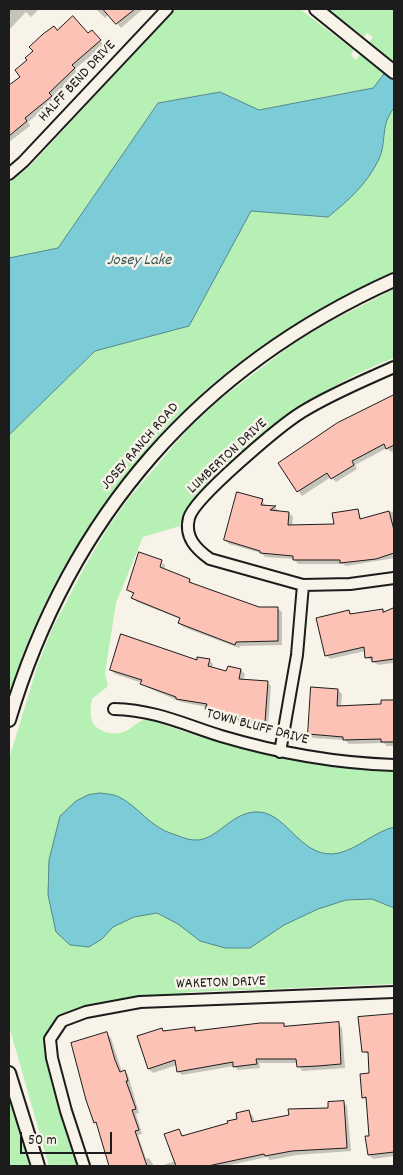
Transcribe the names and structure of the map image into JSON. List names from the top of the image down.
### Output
{
  "streets": {
    "street": [
      "HALFF BEND DRIVE",
      "JOSEY RANCH ROAD",
      "LUMBERTON DRIVE",
      "TOWN BLUFF DRIVE",
      "WAKETON DRIVE"
    ]
  },
  "water": ["Josey Lake"],
  "scale_bar": "50 m"
}
